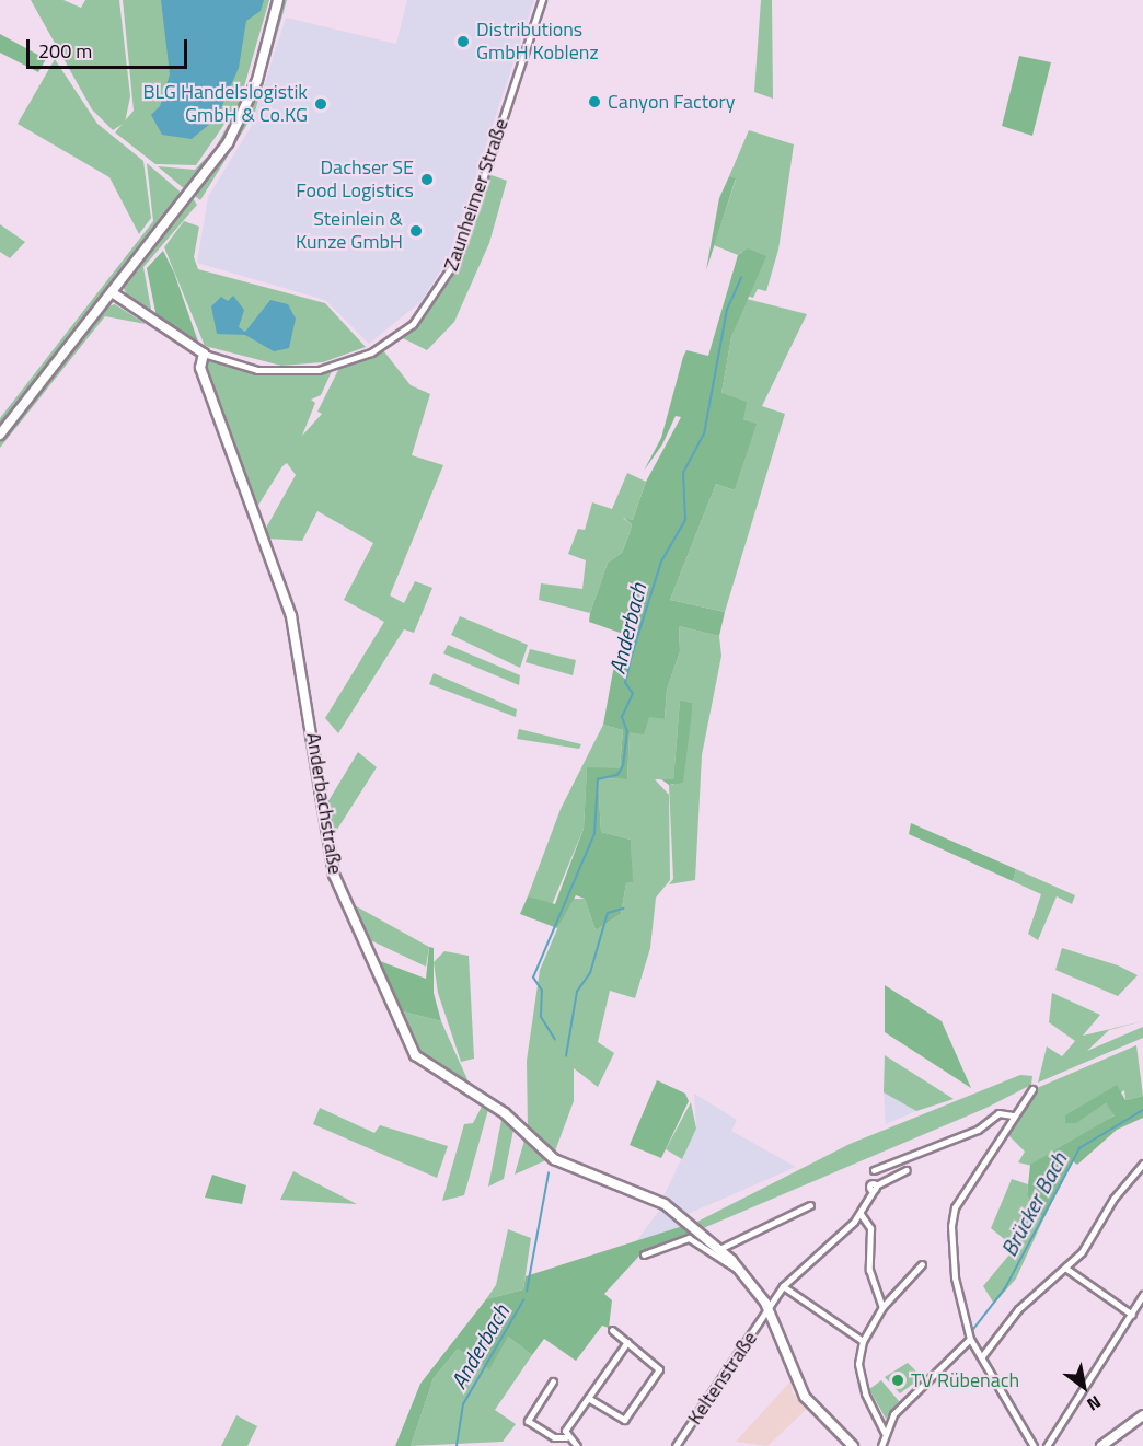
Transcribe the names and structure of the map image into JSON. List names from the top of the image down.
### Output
{
  "streets": {
    "main road": ["Zaunheimer Straße", "Anderbachstraße"],
    "street": ["Keltenstraße"]
  },
  "crossings": [
    ["Zaunheimer Straße", "Anderbachstraße"],
    ["Anderbachstraße", "Keltenstraße"]
  ],
  "water": ["Anderbach", "Brücker Bach"],
  "places": [
    "Distributions GmbH Koblenz",
    "Canyon Factory",
    "BLG Handelslogistik GmbH & Co.KG",
    "Dachser SE Food Logistics",
    "Steinlein & Kunze GmbH",
    "TV Rübenach"
  ],
  "scale_bar": "200 m",
  "north": "bottom right"
}
